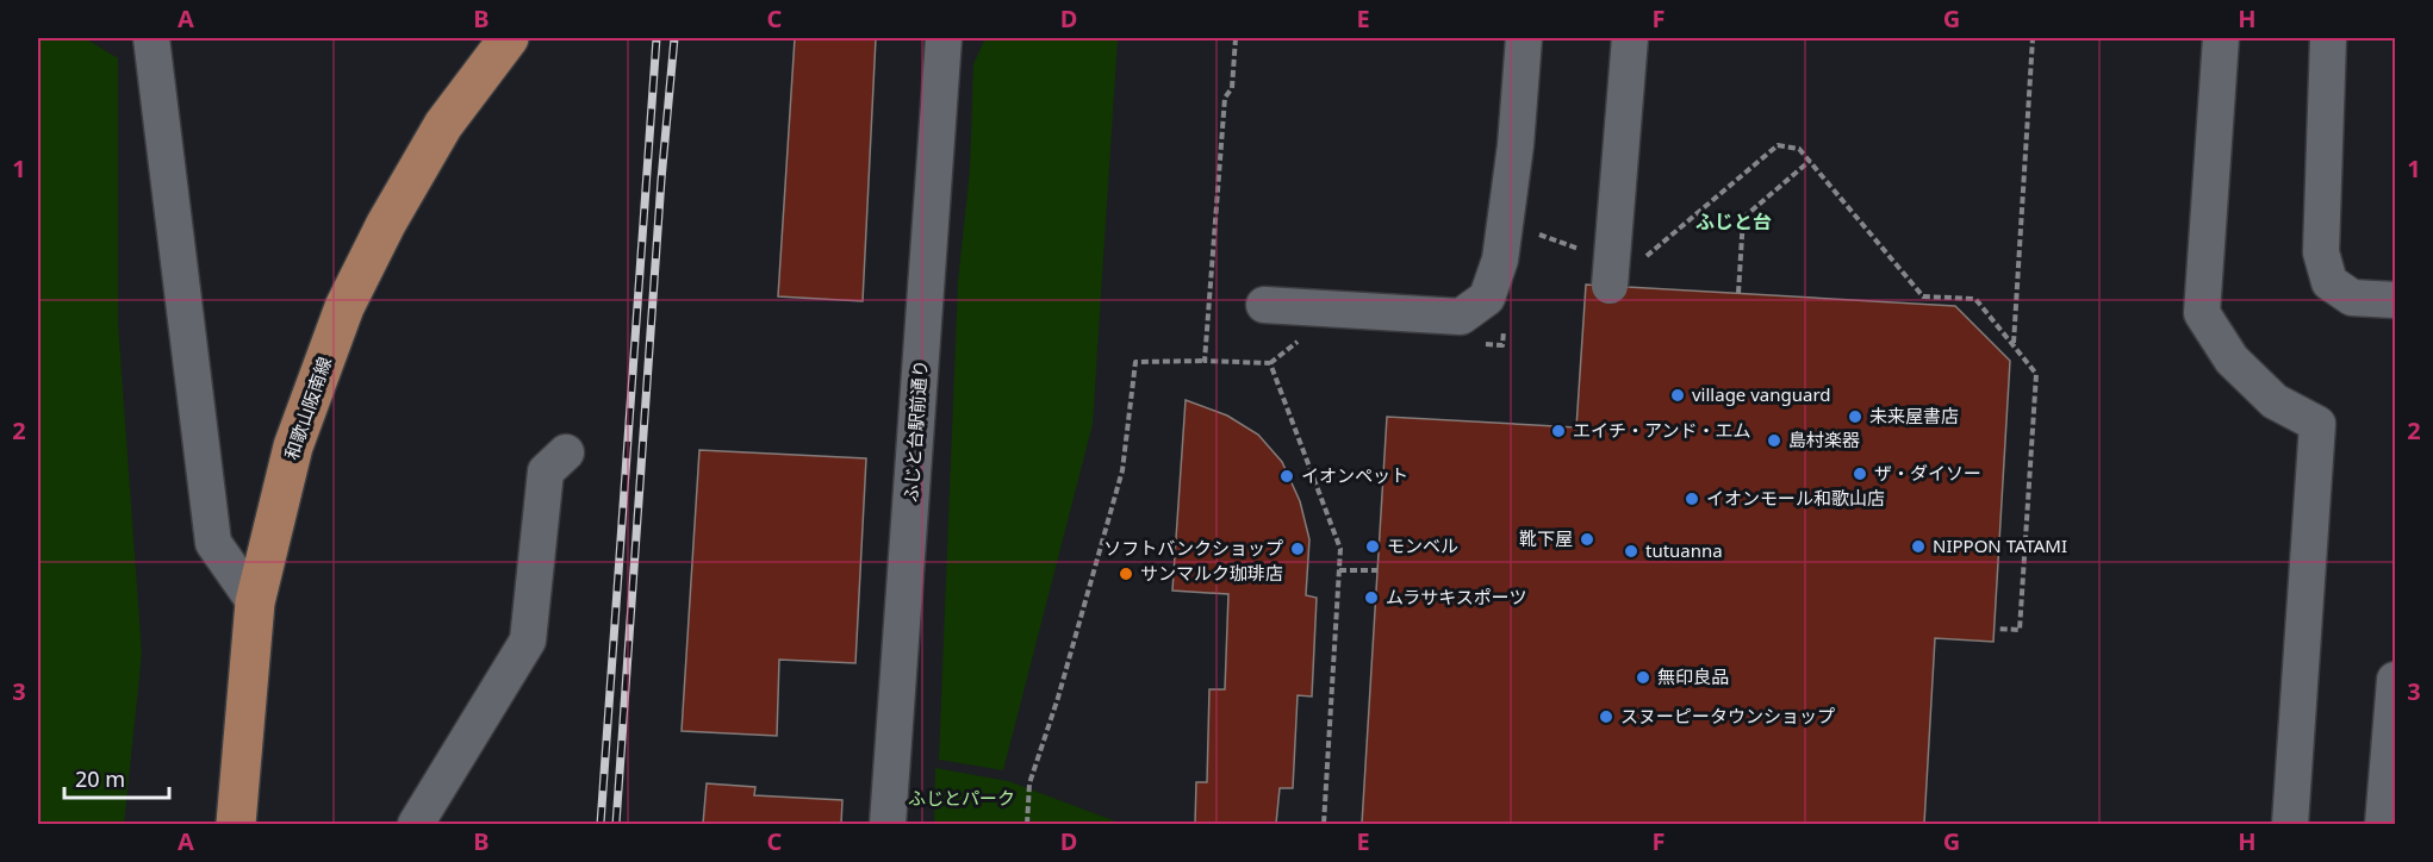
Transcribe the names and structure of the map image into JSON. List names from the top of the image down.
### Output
{
  "streets": {
    "main road": ["和歌山阪南線"],
    "street": ["ふじと台駅前通り"]
  },
  "districts": ["ふじと台"],
  "parks": ["ふじとパーク"],
  "places": [
    "village vanguard",
    "未来屋書店",
    "エイチ・アンド・エム",
    "島村楽器",
    "ザ・ダイソー",
    "イオンペット",
    "イオンモール和歌山店",
    "靴下屋",
    "モンベル",
    "NIPPON TATAMI",
    "ソフトバンクショップ",
    "tutuanna",
    "サンマルク珈琲店",
    "ムラサキスポーツ",
    "無印良品",
    "スヌーピータウンショップ"
  ],
  "scale_bar": "20 m",
  "grid": {
    "columns": [
      "A",
      "B",
      "C",
      "D",
      "E",
      "F",
      "G",
      "H"
    ],
    "rows": ["1", "2", "3"]
  }
}
